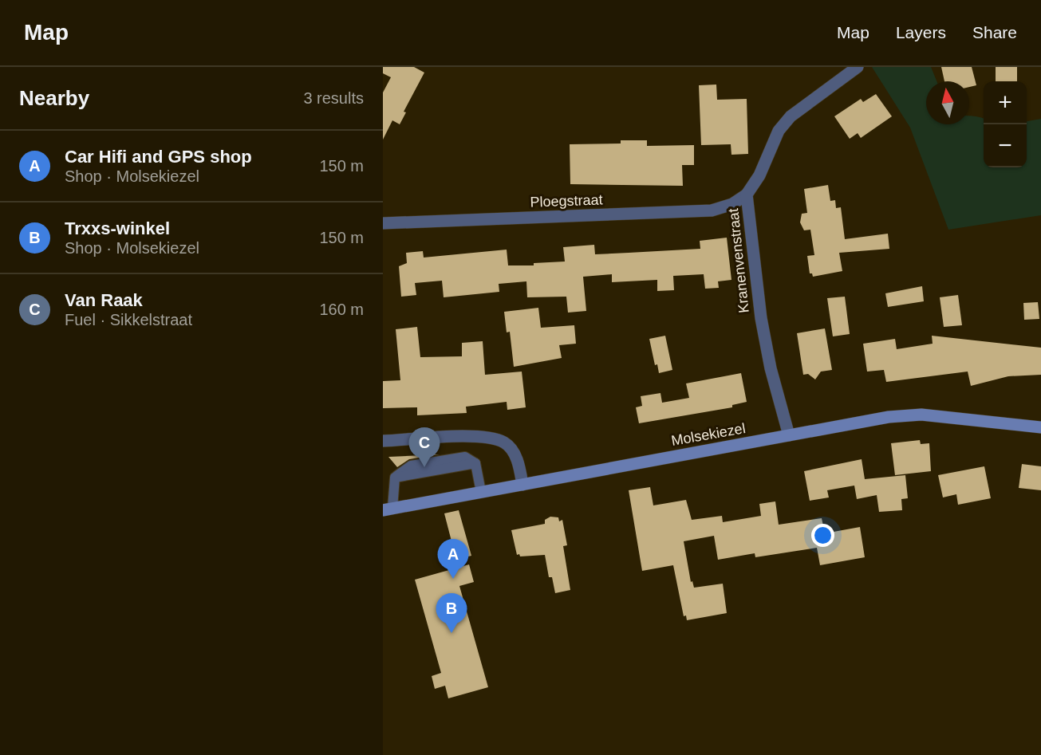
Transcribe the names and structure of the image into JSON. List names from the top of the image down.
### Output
{
  "streets": {
    "main road": ["Molsekiezel"],
    "street": ["Ploegstraat", "Kranenvenstraat"]
  },
  "crossings": [
    ["Ploegstraat", "Kranenvenstraat"],
    ["Kranenvenstraat", "Molsekiezel"]
  ],
  "north": "top",
  "page": {
    "header": "Map",
    "nav": ["Map", "Layers", "Share"],
    "heading": ["Nearby", "3 results"],
    "map_buttons": ["+", "−"],
    "list": [
      {
        "mark": "A",
        "name": "Car Hifi and GPS shop",
        "note": "Shop · Molsekiezel",
        "value": "150 m"
      },
      {
        "mark": "B",
        "name": "Trxxs-winkel",
        "note": "Shop · Molsekiezel",
        "value": "150 m"
      },
      {
        "mark": "C",
        "name": "Van Raak",
        "note": "Fuel · Sikkelstraat",
        "value": "160 m"
      }
    ],
    "pins": ["C", "A", "B"]
  }
}
